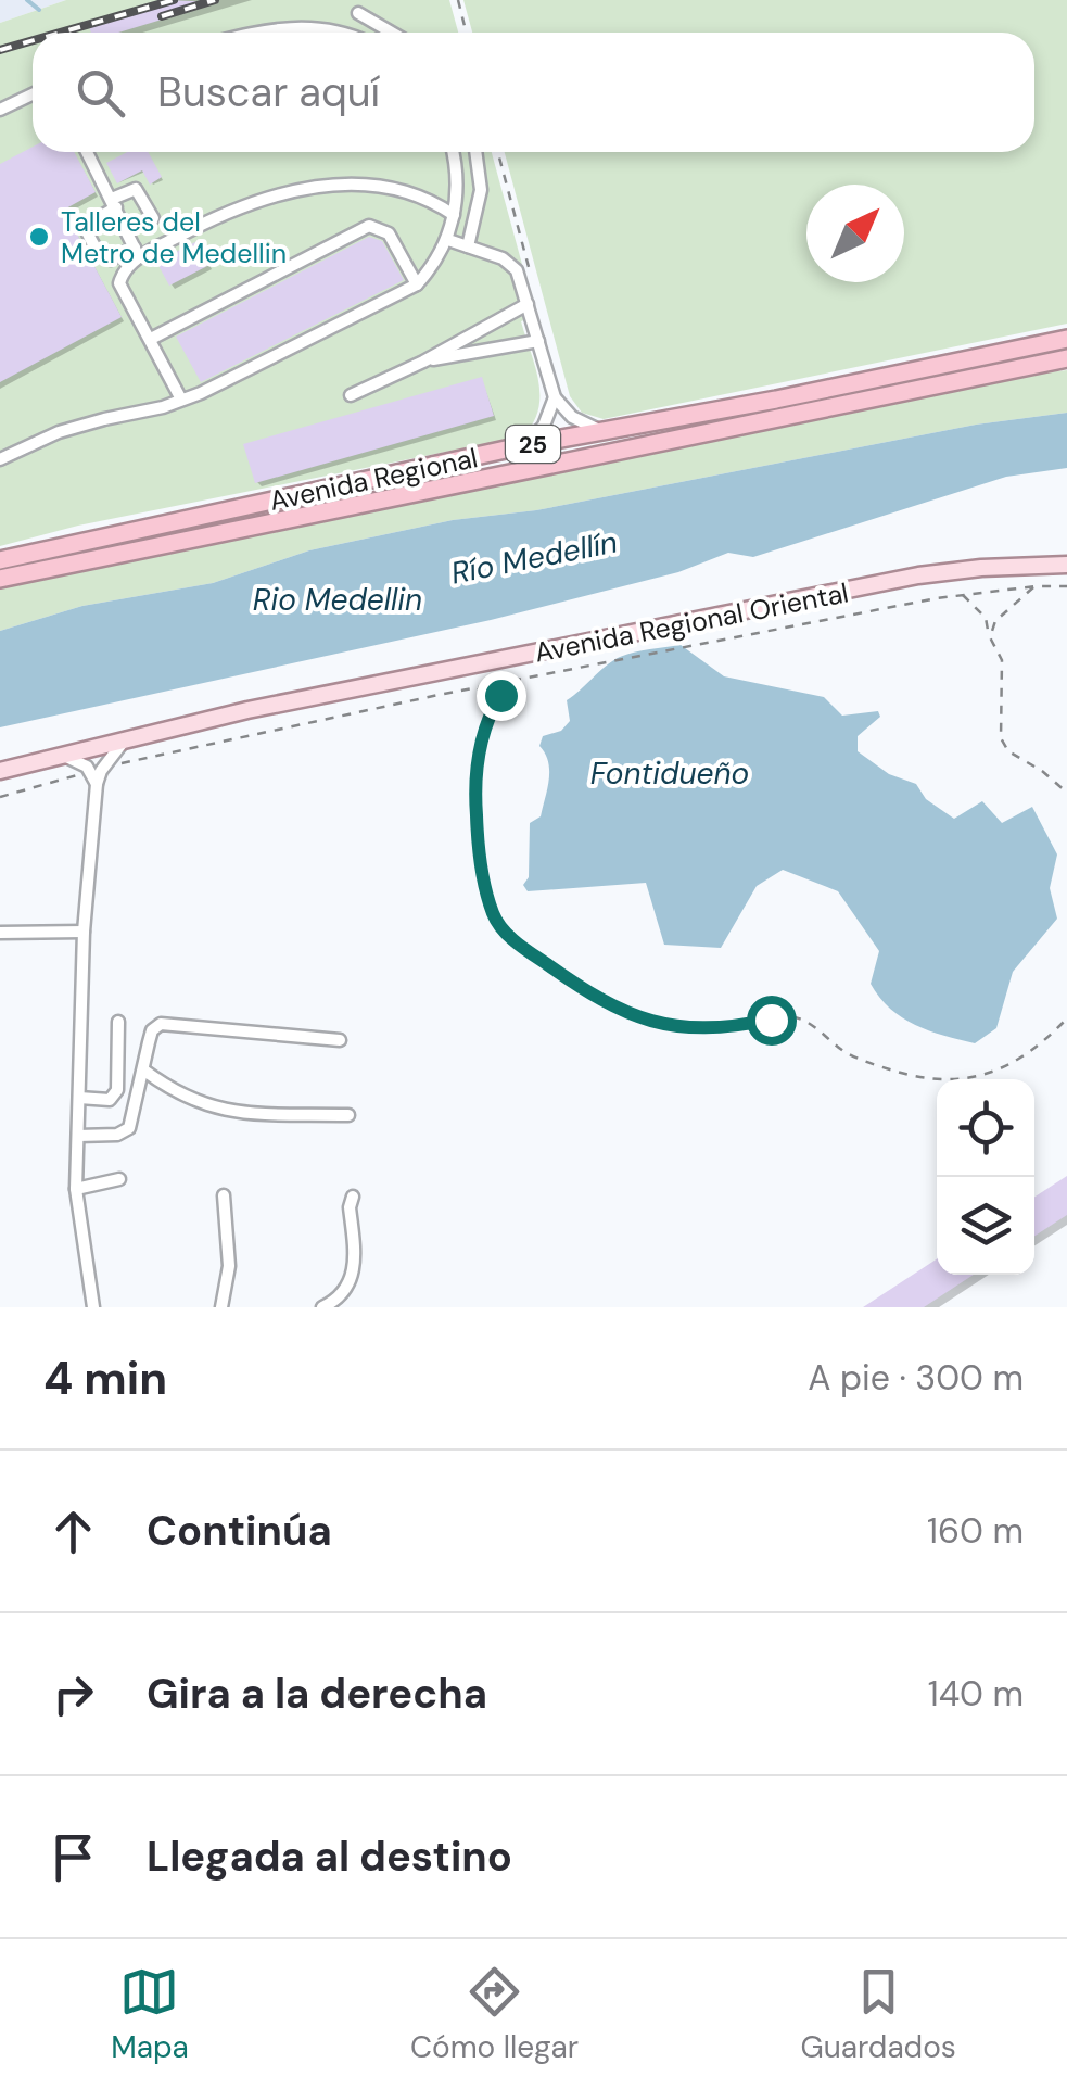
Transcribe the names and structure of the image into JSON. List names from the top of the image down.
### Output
{
  "streets": {
    "highway": ["25", "Avenida Regional"],
    "main road": ["Avenida Regional Oriental"]
  },
  "water": ["Río Medellín", "Rio Medellin", "Fontidueño"],
  "places": ["Talleres del Metro de Medellin"],
  "north": "top right",
  "page": {
    "search": "Buscar aquí",
    "heading": ["4 min", "A pie · 300 m"],
    "list": [
      ["Continúa", "160 m"],
      ["Gira a la derecha", "140 m"],
      "Llegada al destino"
    ],
    "nav": ["Mapa", "Cómo llegar", "Guardados"]
  }
}
